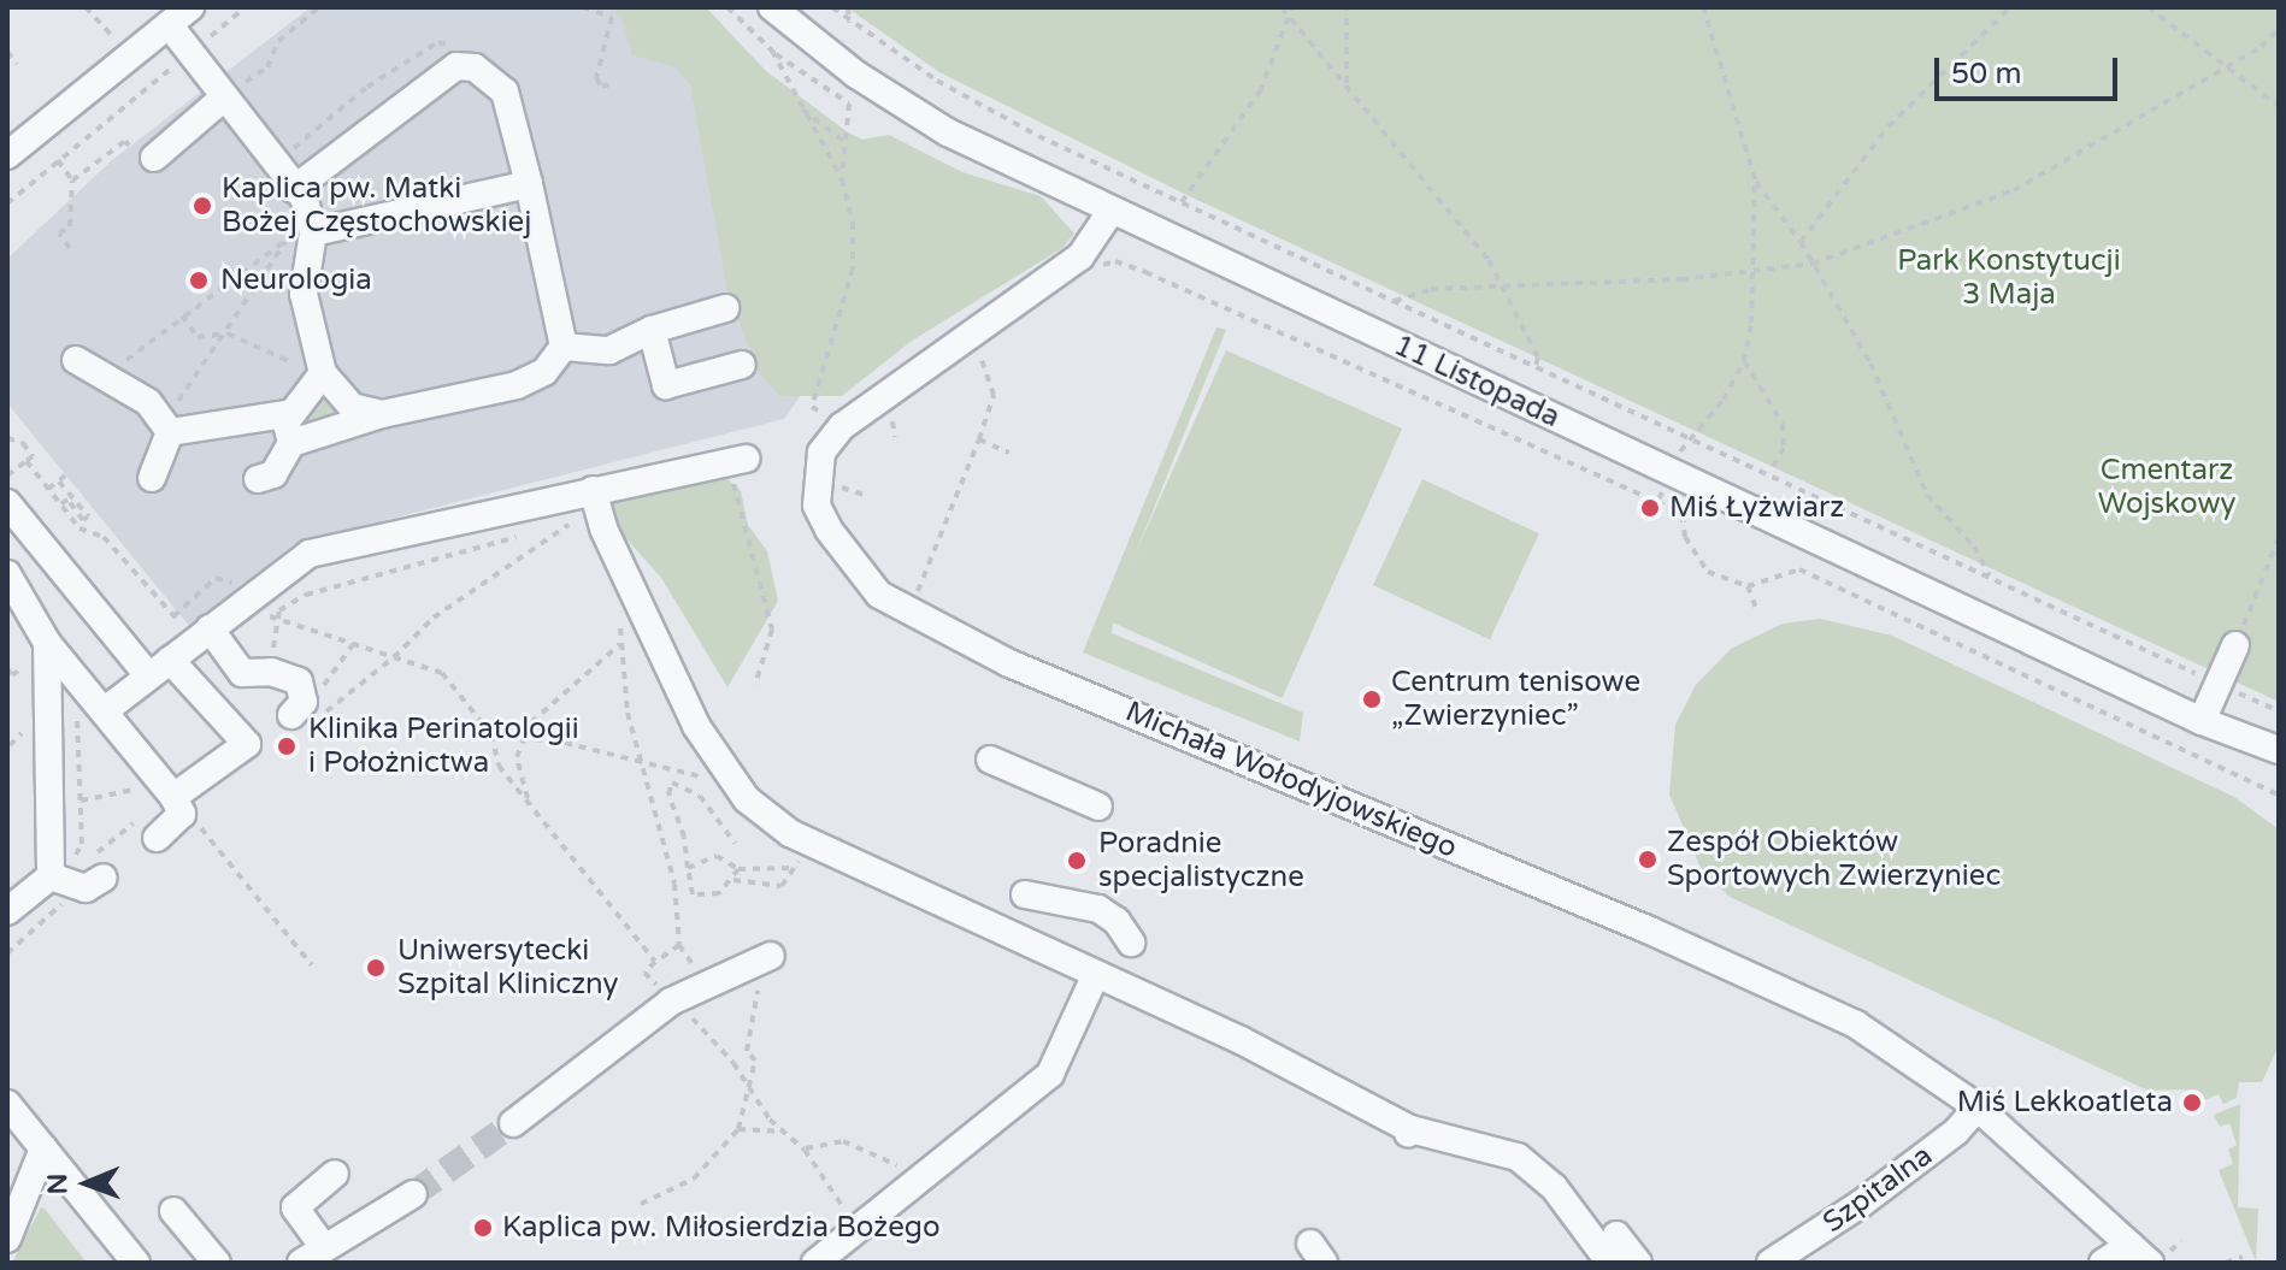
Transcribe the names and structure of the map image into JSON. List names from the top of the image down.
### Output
{
  "streets": {
    "street": ["11 Listopada", "Michała Wołodyjowskiego", "Szpitalna"]
  },
  "crossings": [
    ["11 Listopada", "Michała Wołodyjowskiego"],
    ["Michała Wołodyjowskiego", "Szpitalna"]
  ],
  "parks": ["Park Konstytucji 3 Maja", "Cmentarz Wojskowy"],
  "places": [
    "Kaplica pw. Matki Bożej Częstochowskiej",
    "Neurologia",
    "Miś Łyżwiarz",
    "Centrum tenisowe „Zwierzyniec”",
    "Klinika Perinatologii i Położnictwa",
    "Zespół Obiektów Sportowych Zwierzyniec",
    "Poradnie specjalistyczne",
    "Uniwersytecki Szpital Kliniczny",
    "Miś Lekkoatleta",
    "Kaplica pw. Miłosierdzia Bożego"
  ],
  "scale_bar": "50 m",
  "north": "left"
}
